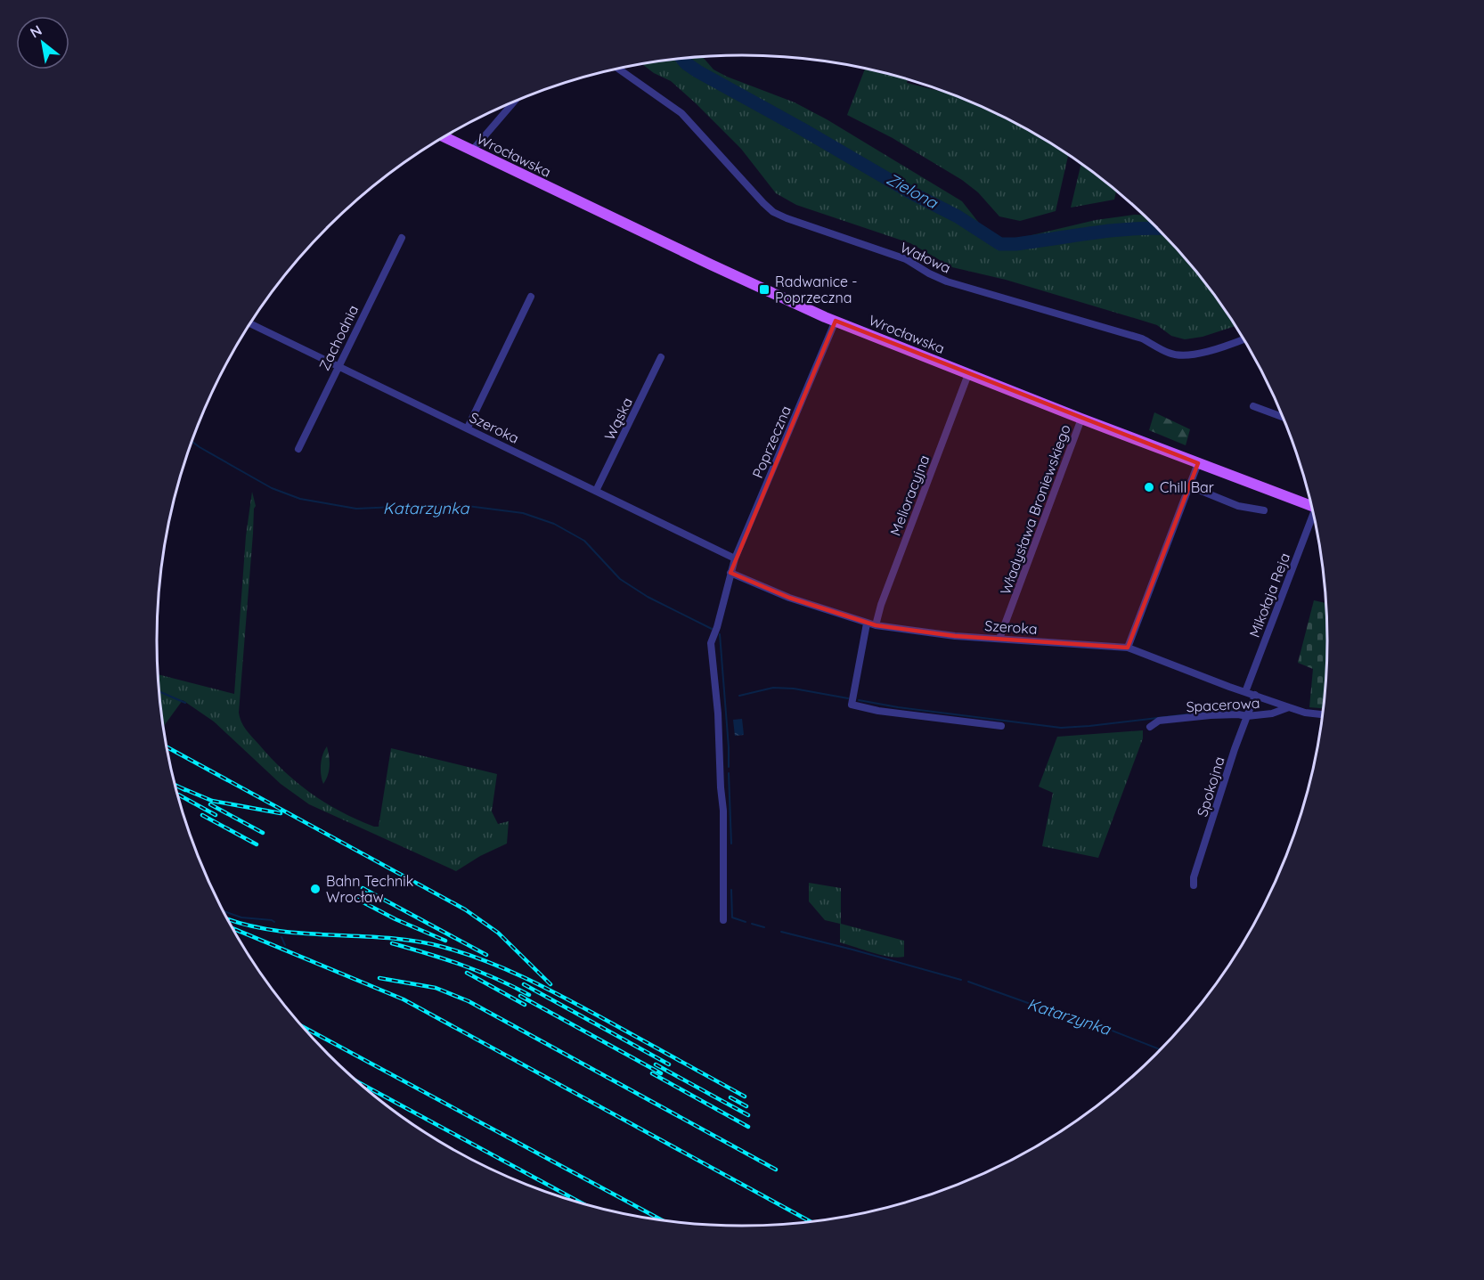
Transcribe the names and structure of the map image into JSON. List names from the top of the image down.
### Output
{
  "streets": {
    "main road": ["Wrocławska"],
    "street": [
      "Wałowa",
      "Zachodnia",
      "Wąska",
      "Szeroka",
      "Poprzeczna",
      "Melioracyjna",
      "Władysława Broniewskiego",
      "Mikołaja Reja",
      "Spacerowa",
      "Spokojna"
    ]
  },
  "crossings": [
    ["Wrocławska", "Poprzeczna"],
    ["Wrocławska", "Melioracyjna"],
    ["Wrocławska", "Władysława Broniewskiego"],
    ["Zachodnia", "Szeroka"],
    ["Wąska", "Szeroka"],
    ["Szeroka", "Poprzeczna"],
    ["Szeroka", "Melioracyjna"],
    ["Szeroka", "Władysława Broniewskiego"],
    ["Szeroka", "Mikołaja Reja"],
    ["Szeroka", "Spacerowa"],
    ["Szeroka", "Spokojna"],
    ["Spacerowa", "Spokojna"]
  ],
  "water": ["Zielona", "Katarzynka"],
  "places": {
    "transit": ["Radwanice - Poprzeczna"],
    "other": ["Chill Bar", "Bahn Technik Wrocław"]
  },
  "north": "top left"
}
